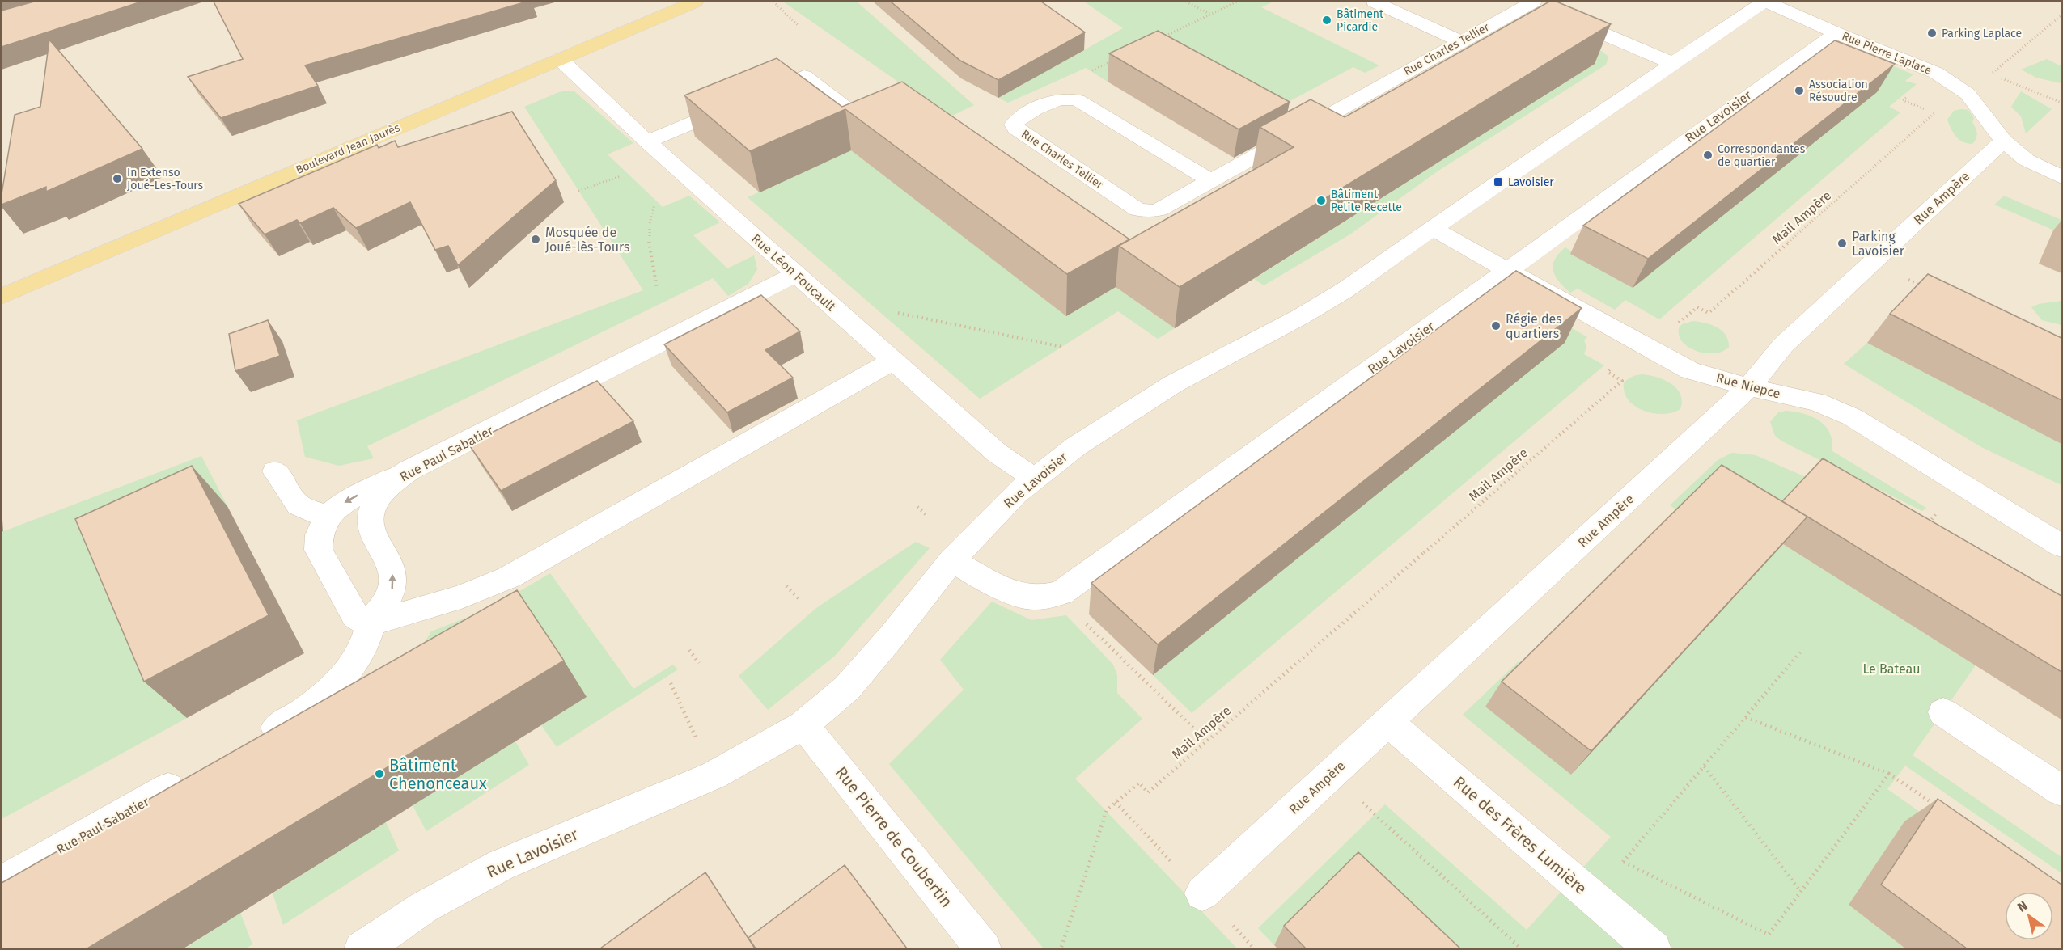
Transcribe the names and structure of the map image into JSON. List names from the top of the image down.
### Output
{
  "streets": {
    "main road": ["Boulevard Jean Jaurès"],
    "street": [
      "Rue Charles Tellier",
      "Rue Pierre Laplace",
      "Rue Lavoisier",
      "Rue Ampère",
      "Rue Léon Foucault",
      "Rue Niepce",
      "Rue Paul Sabatier",
      "Rue des Frères Lumière",
      "Rue Pierre de Coubertin"
    ],
    "path": ["Mail Ampère"]
  },
  "crossings": [
    ["Rue Charles Tellier", "Rue Lavoisier"],
    ["Rue Pierre Laplace", "Rue Lavoisier"],
    ["Rue Pierre Laplace", "Rue Ampère"],
    ["Rue Lavoisier", "Rue Léon Foucault"],
    ["Rue Lavoisier", "Rue Niepce"],
    ["Rue Lavoisier", "Rue Pierre de Coubertin"],
    ["Boulevard Jean Jaurès", "Rue Léon Foucault"],
    ["Rue Ampère", "Rue Niepce"],
    ["Rue Ampère", "Rue des Frères Lumière"],
    ["Mail Ampère", "Rue Niepce"],
    ["Rue Léon Foucault", "Rue Paul Sabatier"]
  ],
  "parks": ["Le Bateau"],
  "places": {
    "other": [
      "Bâtiment Picardie",
      "Parking Laplace",
      "Association Résoudre",
      "Correspondantes de quartier",
      "In Extenso Joué-Les-Tours",
      "Bâtiment Petite Recette",
      "Mosquée de Joué-lès-Tours",
      "Parking Lavoisier",
      "Régie des quartiers",
      "Bâtiment Chenonceaux"
    ],
    "transit": ["Lavoisier"]
  },
  "north": "top left"
}
